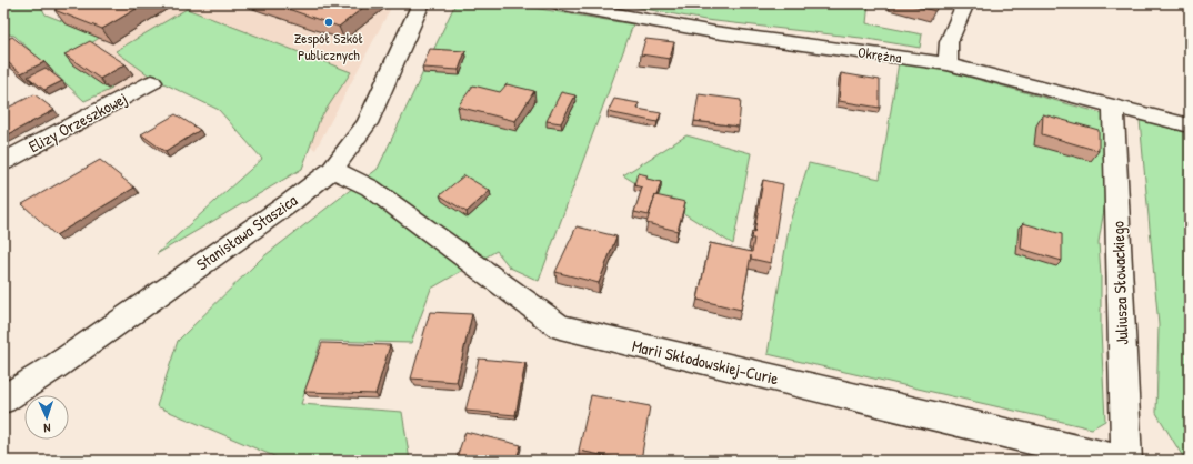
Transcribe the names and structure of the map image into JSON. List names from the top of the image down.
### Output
{
  "streets": {
    "street": [
      "Okrężna",
      "Elizy Orzeszkowej",
      "Stanisława Staszica",
      "Juliusza Słowackiego",
      "Marii Skłodowskiej-Curie"
    ]
  },
  "crossings": [
    ["Okrężna", "Juliusza Słowackiego"],
    ["Stanisława Staszica", "Marii Skłodowskiej-Curie"]
  ],
  "places": ["Zespół Szkół Publicznych"],
  "north": "bottom"
}
